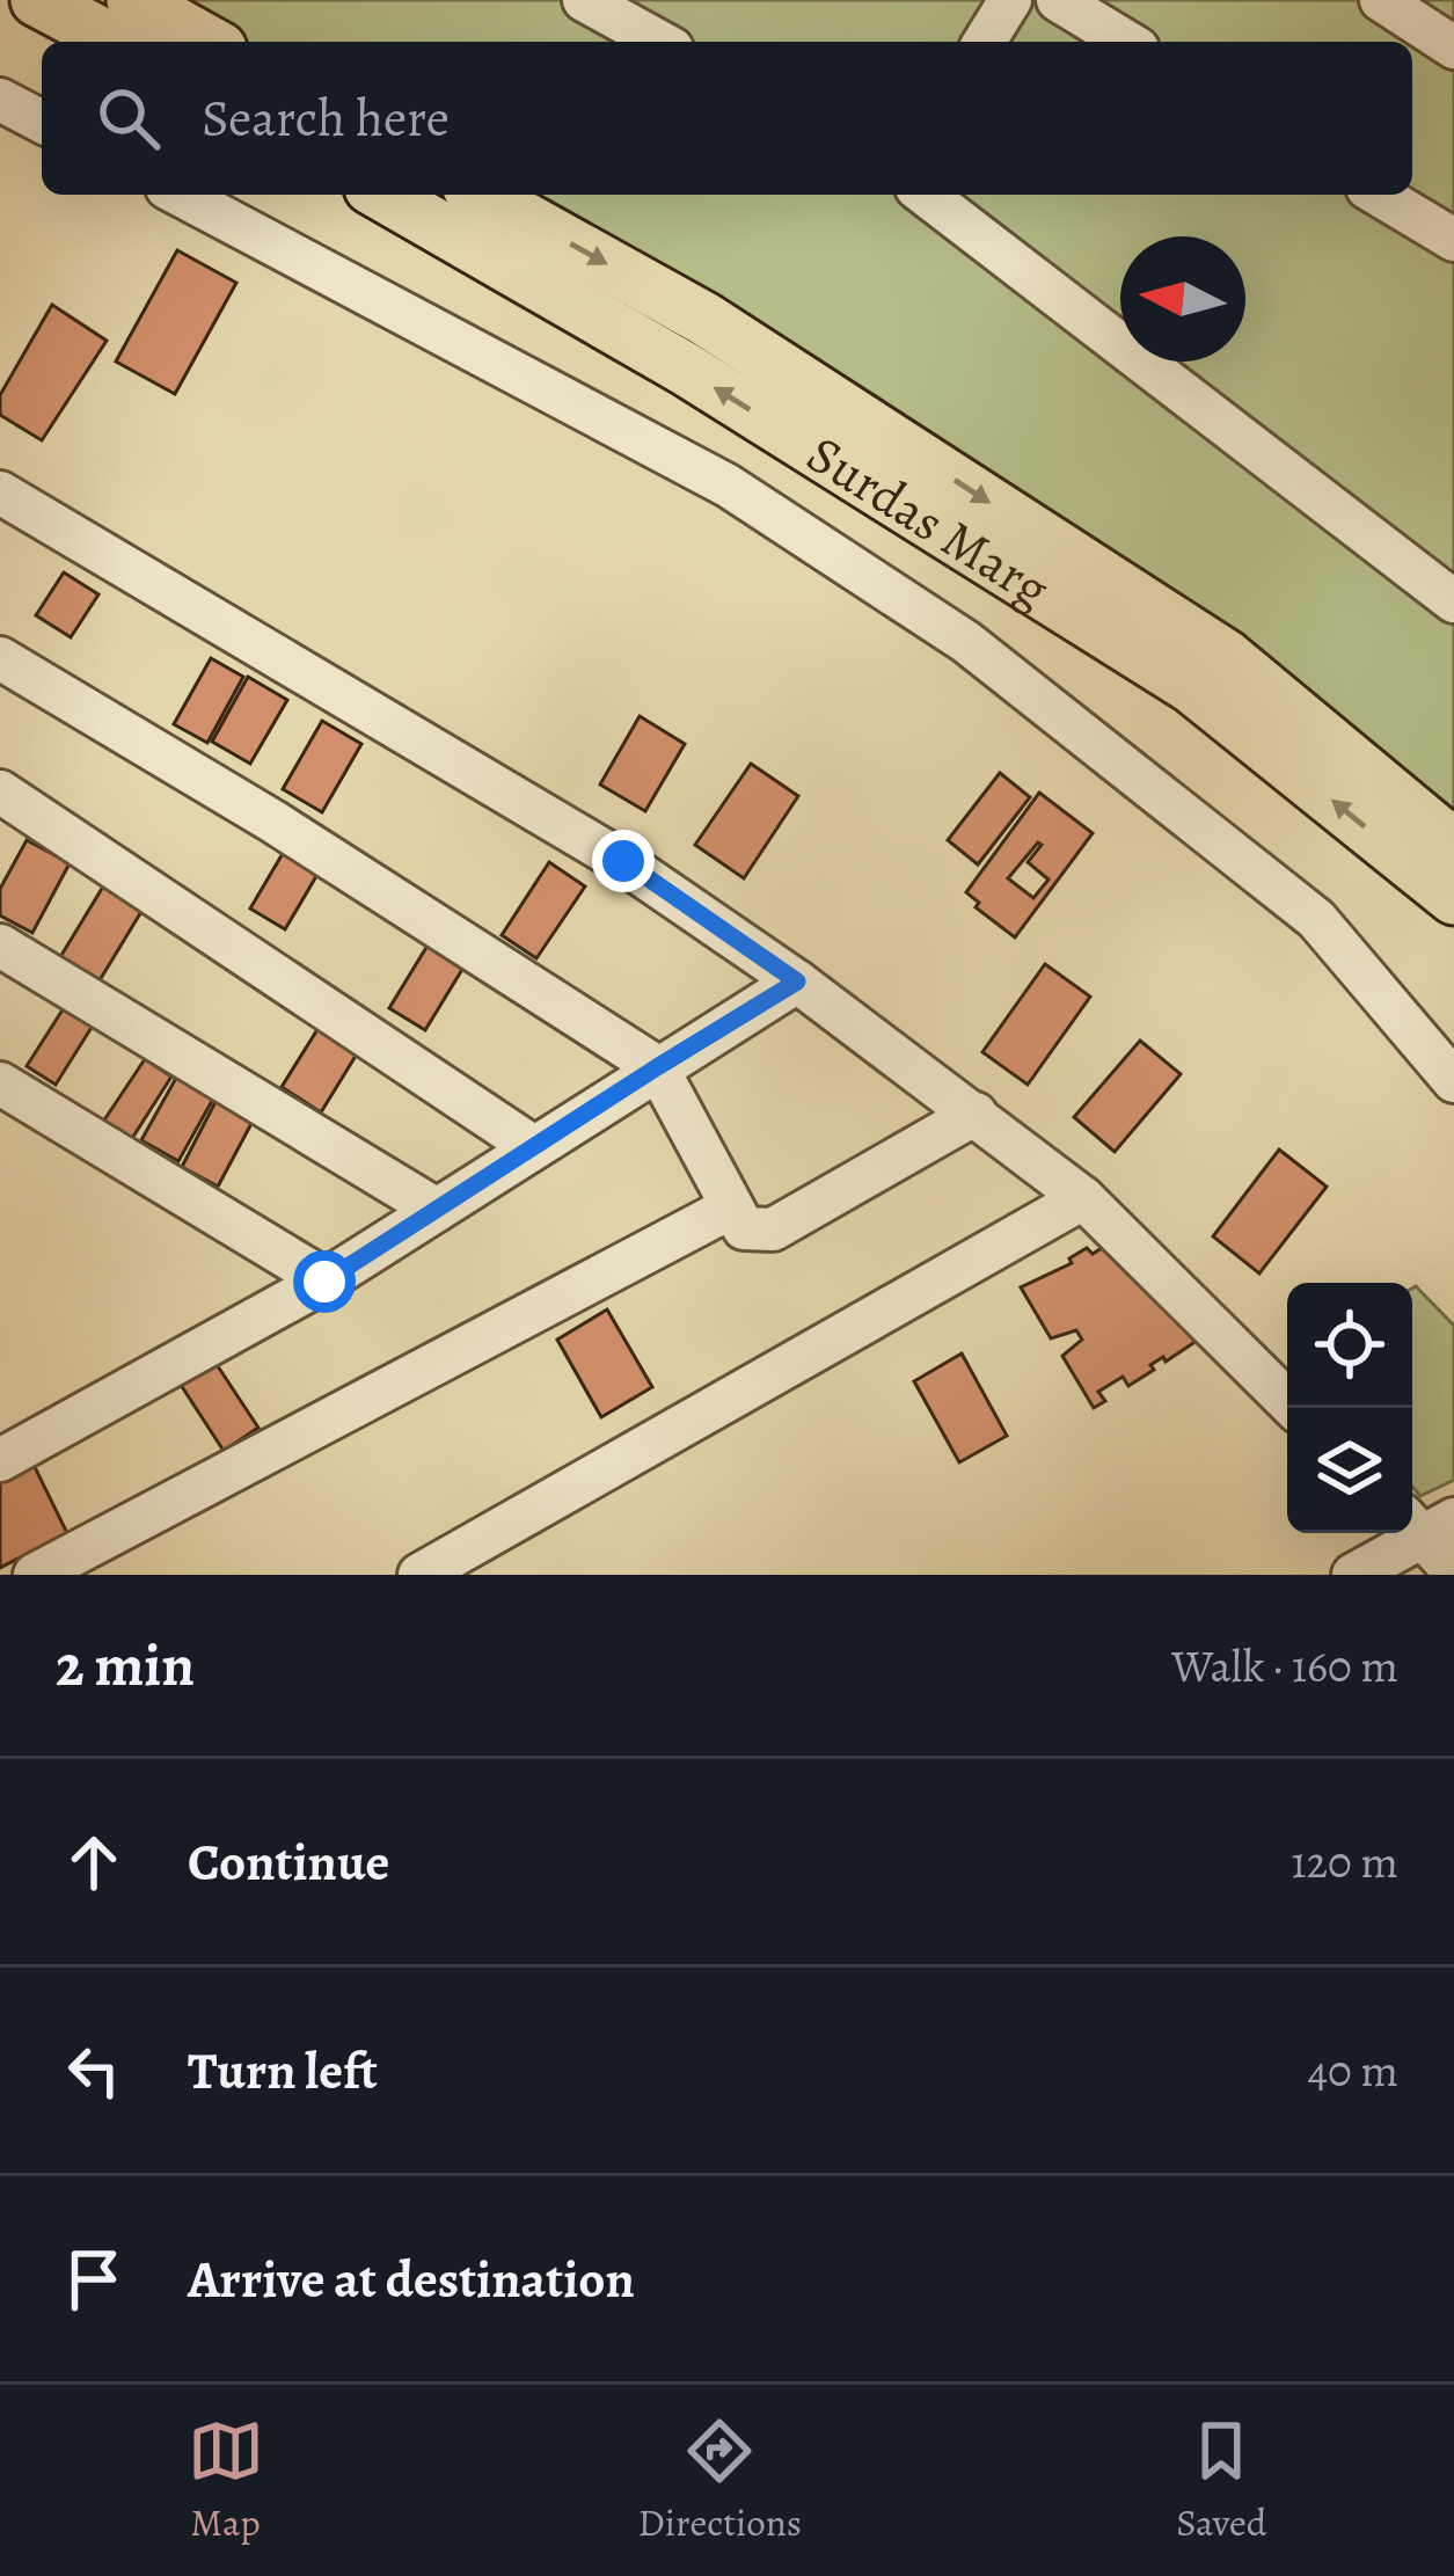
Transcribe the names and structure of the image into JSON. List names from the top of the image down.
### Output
{
  "streets": {
    "main road": ["Surdas Marg"]
  },
  "north": "left",
  "page": {
    "search": "Search here",
    "heading": ["2 min", "Walk · 160 m"],
    "list": [
      ["Continue", "120 m"],
      ["Turn left", "40 m"],
      "Arrive at destination"
    ],
    "nav": ["Map", "Directions", "Saved"]
  }
}
